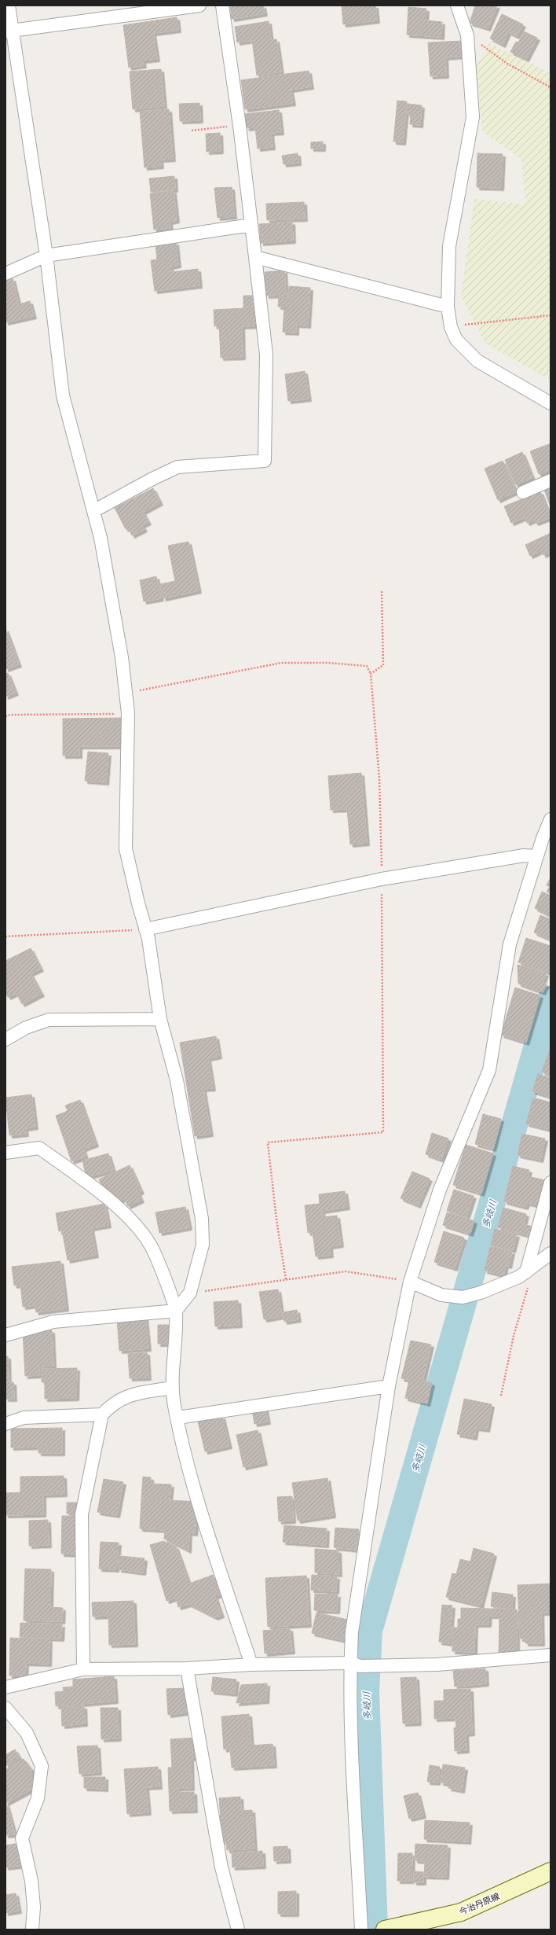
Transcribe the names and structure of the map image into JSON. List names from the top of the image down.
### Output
{
  "streets": {
    "main road": ["今治丹原線"]
  },
  "water": ["多岐川"]
}
